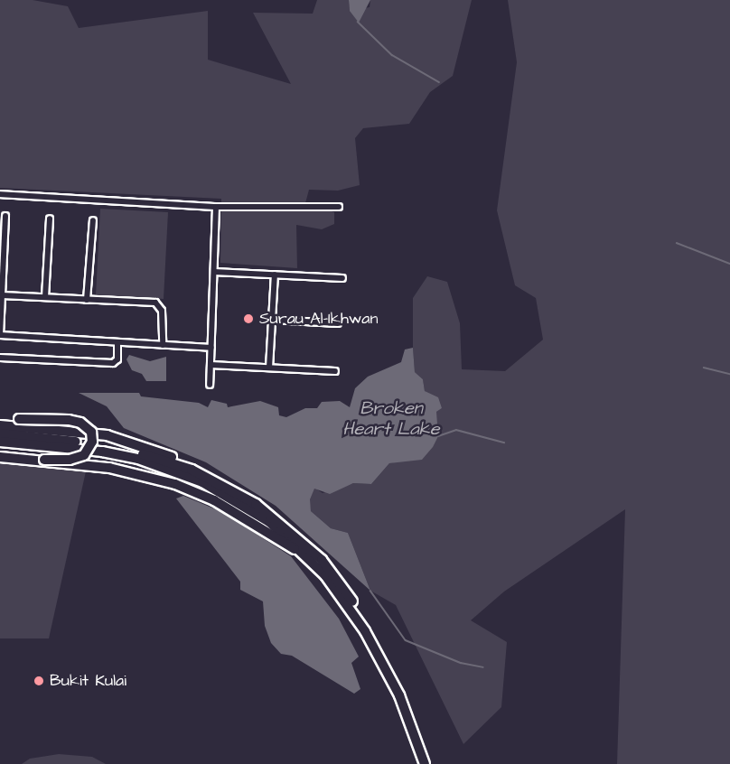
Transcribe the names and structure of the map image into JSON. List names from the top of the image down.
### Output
{
  "water": ["Broken Heart Lake"],
  "places": ["Surau Al-Ikhwan", "Bukit Kulai"]
}
